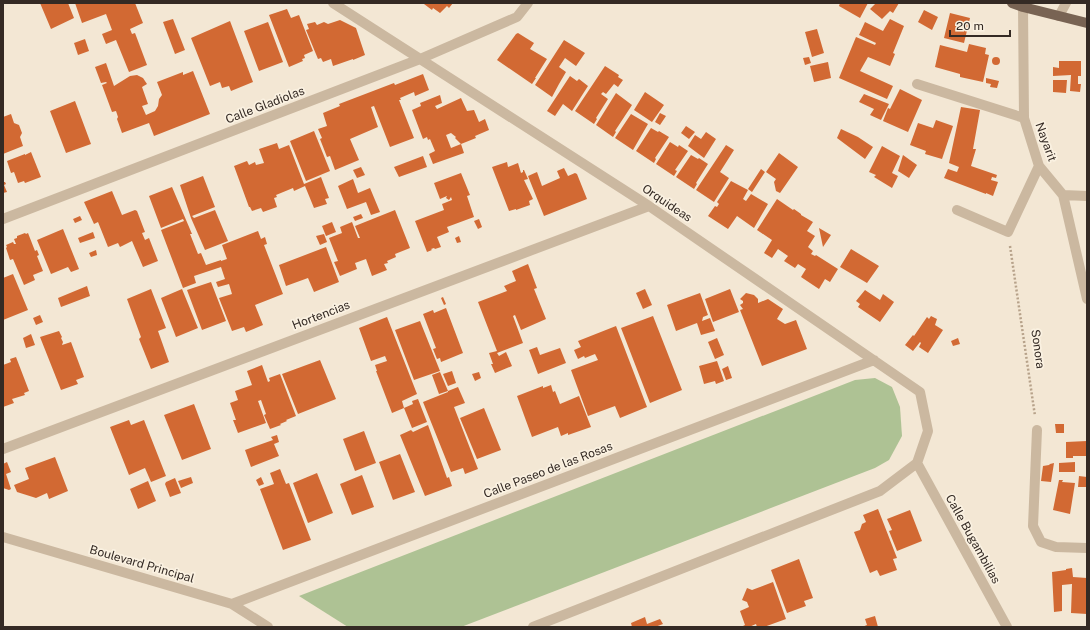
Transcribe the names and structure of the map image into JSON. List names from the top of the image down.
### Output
{
  "streets": {
    "street": [
      "Calle Gladiolas",
      "Nayarit",
      "Orquideas",
      "Hortencias",
      "Calle Paseo de las Rosas",
      "Calle Bugambilias",
      "Boulevard Principal"
    ],
    "path": ["Sonora"]
  },
  "crossings": [
    ["Calle Gladiolas", "Orquideas"],
    ["Orquideas", "Hortencias"],
    ["Orquideas", "Calle Paseo de las Rosas"],
    ["Orquideas", "Calle Bugambilias"],
    ["Calle Paseo de las Rosas", "Boulevard Principal"]
  ],
  "scale_bar": "20 m"
}
